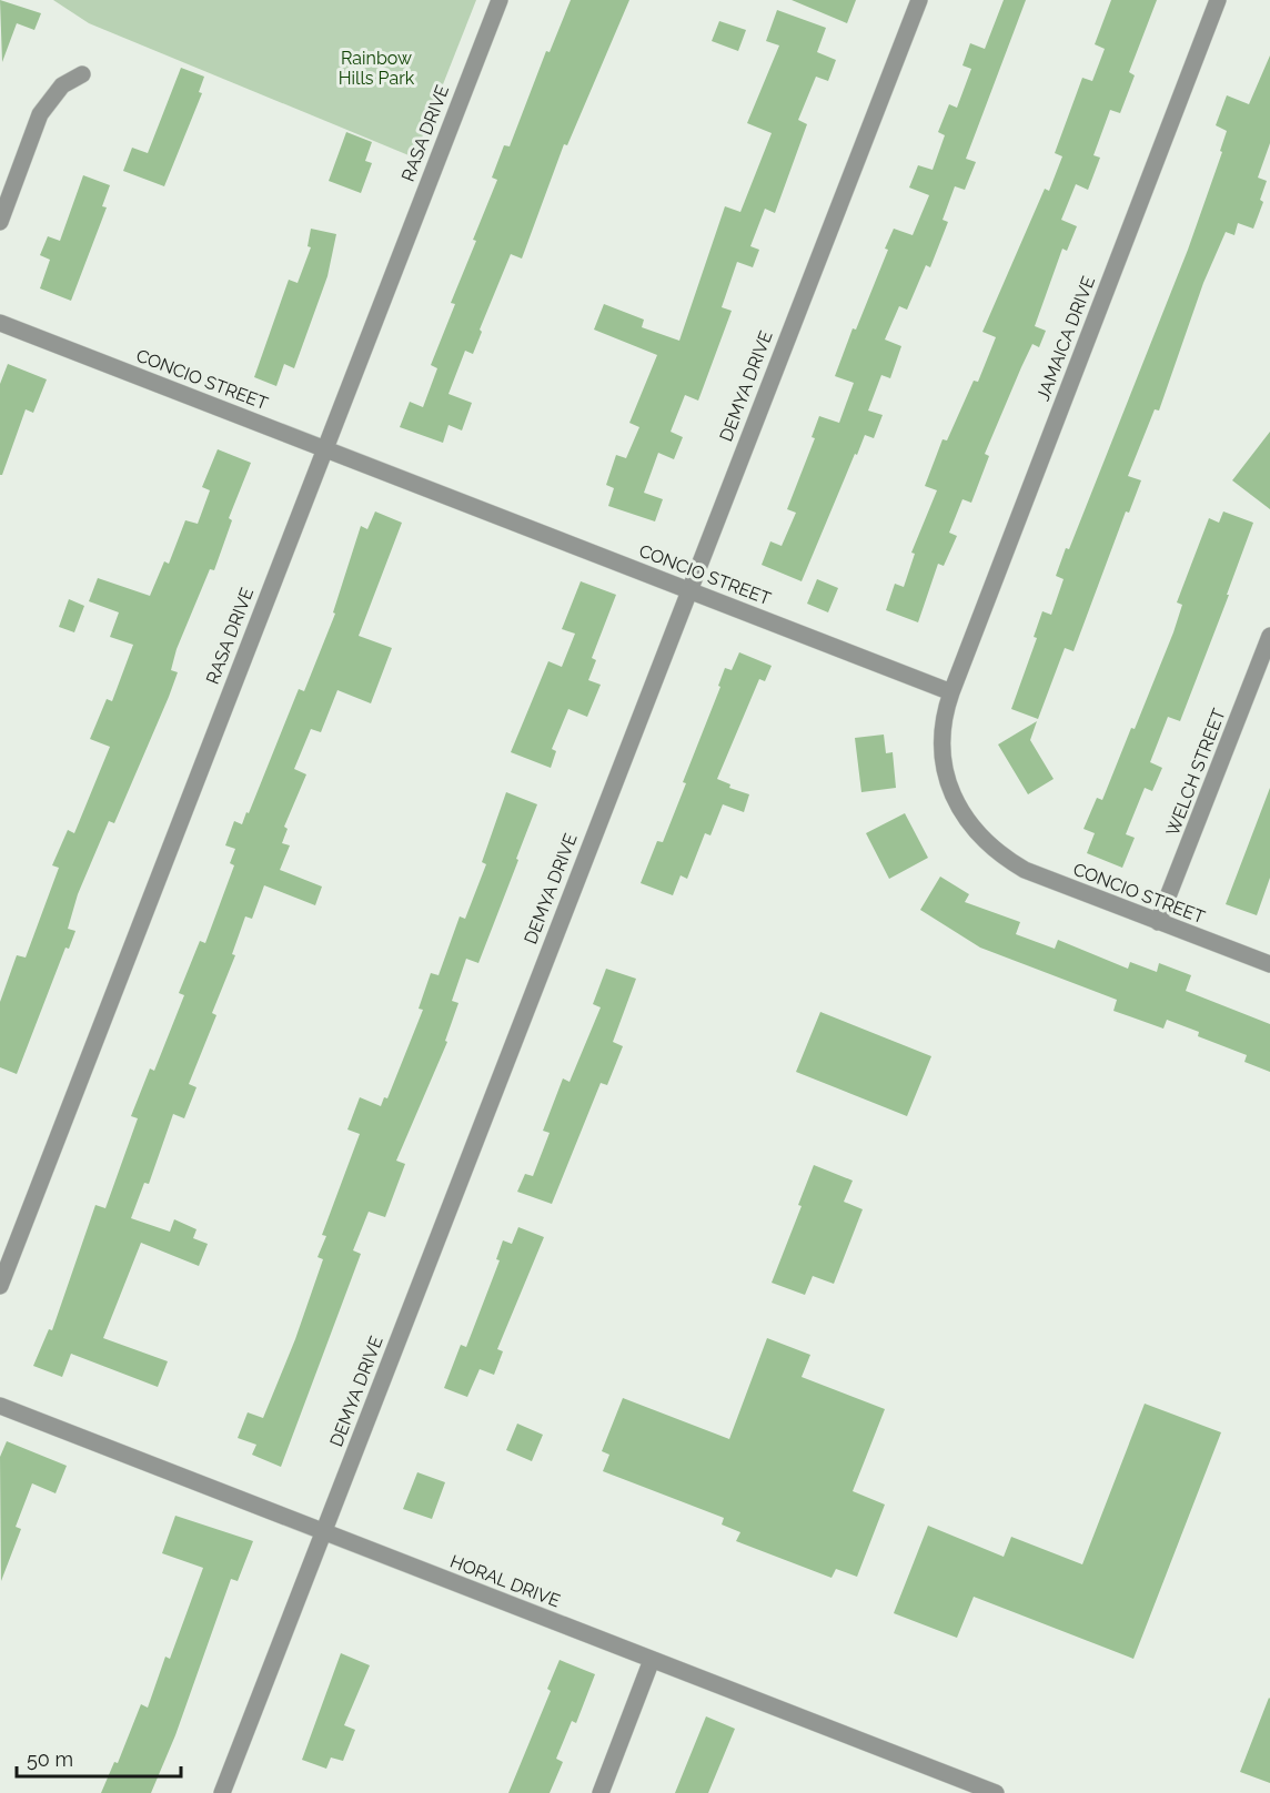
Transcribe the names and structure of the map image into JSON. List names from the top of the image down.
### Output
{
  "streets": {
    "street": [
      "RASA DRIVE",
      "JAMAICA DRIVE",
      "CONCIO STREET",
      "DEMYA DRIVE",
      "WELCH STREET",
      "HORAL DRIVE"
    ]
  },
  "crossings": [
    ["RASA DRIVE", "CONCIO STREET"],
    ["JAMAICA DRIVE", "CONCIO STREET"],
    ["CONCIO STREET", "DEMYA DRIVE"],
    ["CONCIO STREET", "WELCH STREET"],
    ["DEMYA DRIVE", "HORAL DRIVE"]
  ],
  "parks": ["Rainbow Hills Park"],
  "scale_bar": "50 m"
}
